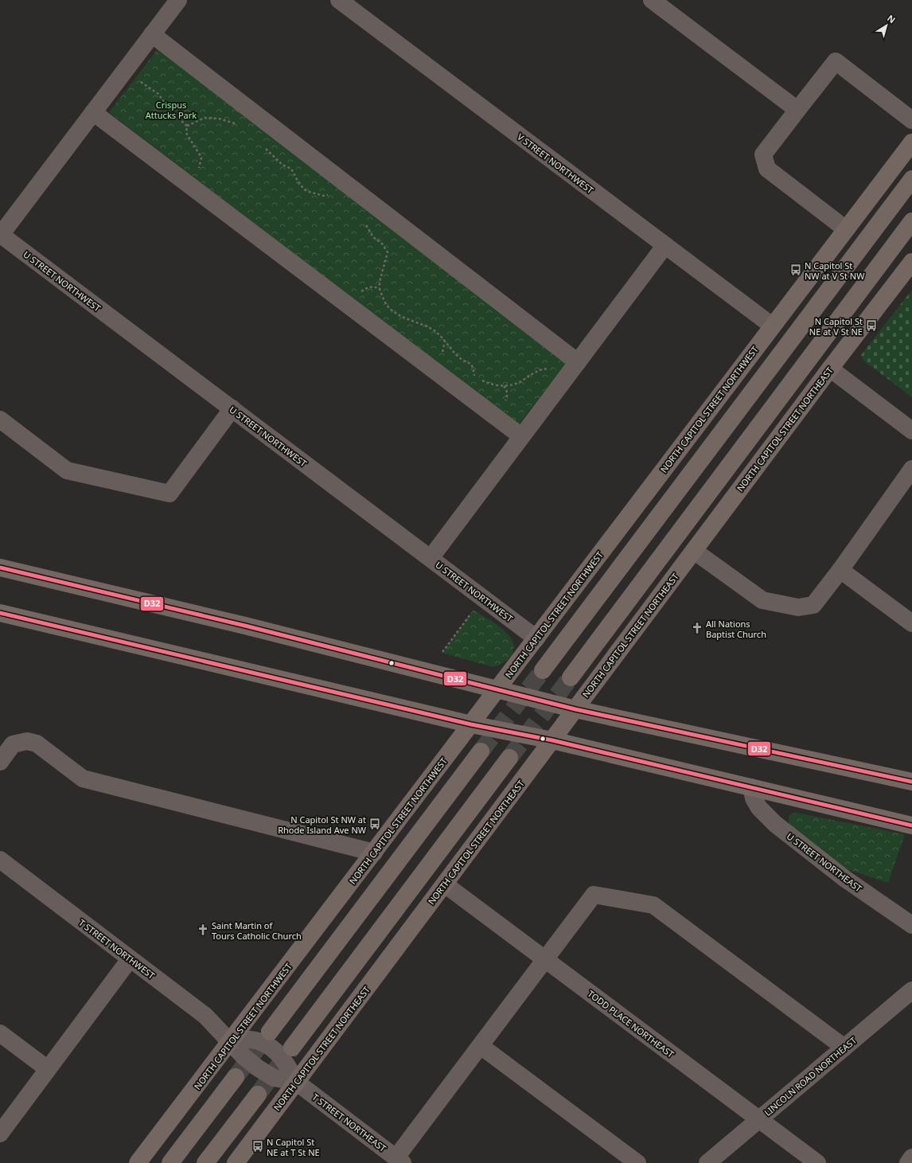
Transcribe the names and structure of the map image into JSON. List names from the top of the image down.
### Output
{
  "streets": {
    "main road": ["NORTH CAPITOL STREET NORTHWEST", "NORTH CAPITOL STREET NORTHEAST"],
    "street": [
      "V STREET NORTHWEST",
      "U STREET NORTHWEST",
      "U STREET NORTHEAST",
      "T STREET NORTHWEST",
      "TODD PLACE NORTHEAST",
      "LINCOLN ROAD NORTHEAST",
      "T STREET NORTHEAST"
    ]
  },
  "crossings": [
    ["V STREET NORTHWEST", "NORTH CAPITOL STREET NORTHWEST"],
    ["U STREET NORTHWEST", "NORTH CAPITOL STREET NORTHWEST"],
    ["NORTH CAPITOL STREET NORTHWEST", "T STREET NORTHWEST"],
    ["NORTH CAPITOL STREET NORTHWEST", "T STREET NORTHEAST"],
    ["NORTH CAPITOL STREET NORTHEAST", "TODD PLACE NORTHEAST"],
    ["NORTH CAPITOL STREET NORTHEAST", "T STREET NORTHEAST"],
    ["T STREET NORTHWEST", "T STREET NORTHEAST"],
    ["TODD PLACE NORTHEAST", "LINCOLN ROAD NORTHEAST"]
  ],
  "parks": ["Crispus Attucks Park"],
  "places": {
    "bus stop": [
      "N Capitol St NW at V St NW",
      "N Capitol St NE at V St NE",
      "N Capitol St NW at Rhode Island Ave NW",
      "N Capitol St NE at T St NE"
    ],
    "church": ["All Nations Baptist Church", "Saint Martin of Tours Catholic Church"]
  },
  "lines": ["transit line D32"],
  "north": "top right"
}
